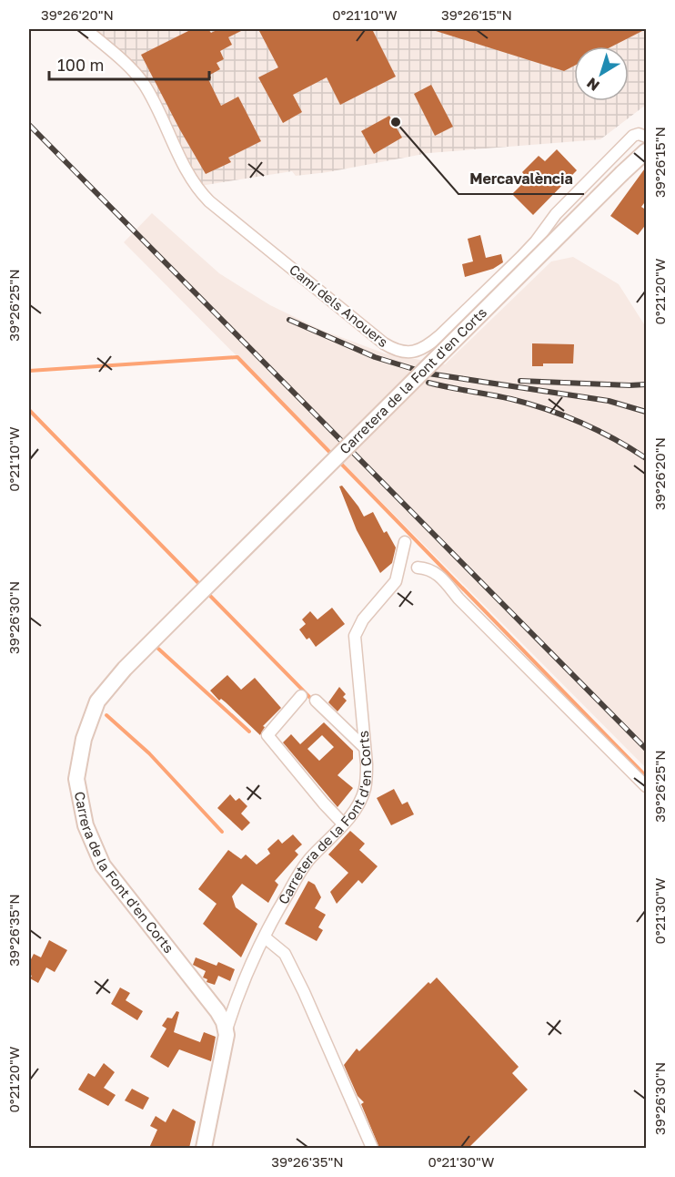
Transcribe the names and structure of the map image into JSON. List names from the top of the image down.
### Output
{
  "streets": {
    "street": ["Camí dels Anouers", "Carretera de la Font d'en Corts", "Carrera de la Font d'en Corts"]
  },
  "crossings": [
    ["Carretera de la Font d'en Corts", "Carrera de la Font d'en Corts"]
  ],
  "places": ["Mercavalència"],
  "scale_bar": "100 m",
  "north": "bottom left",
  "coordinates": [
    "39°26'20\"N",
    "0°21'10\"W",
    "39°26'15\"N",
    "0°21'20\"W",
    "39°26'25\"N",
    "39°26'30\"N",
    "0°21'30\"W",
    "39°26'35\"N"
  ]
}
